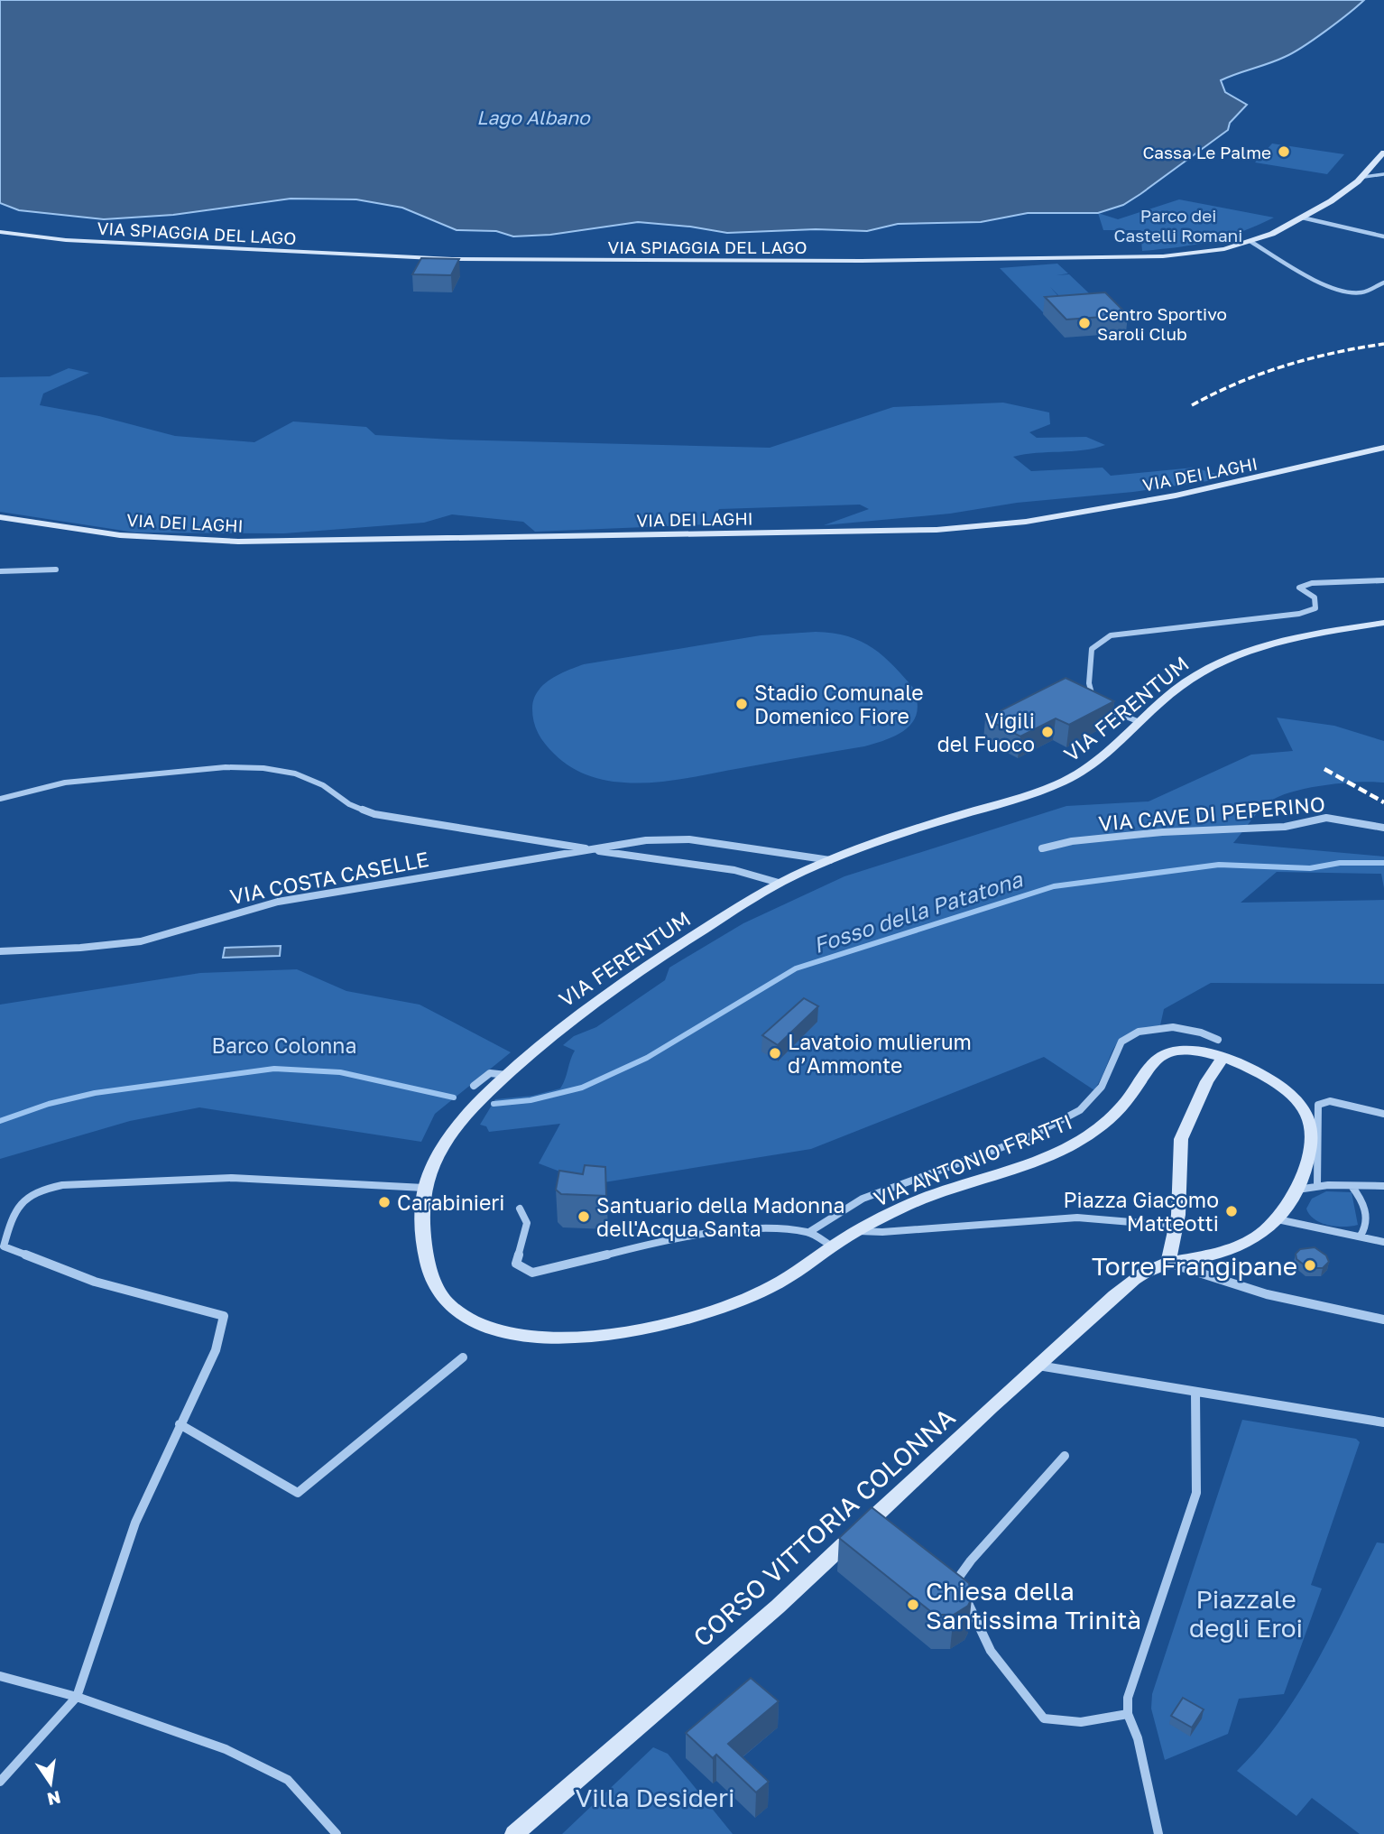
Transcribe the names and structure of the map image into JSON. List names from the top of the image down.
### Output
{
  "streets": {
    "main road": [
      "VIA SPIAGGIA DEL LAGO",
      "VIA DEI LAGHI",
      "VIA FERENTUM",
      "VIA ANTONIO FRATTI",
      "CORSO VITTORIA COLONNA"
    ],
    "street": ["VIA CAVE DI PEPERINO", "VIA COSTA CASELLE"]
  },
  "crossings": [
    ["VIA FERENTUM", "VIA COSTA CASELLE"],
    ["VIA FERENTUM", "VIA ANTONIO FRATTI"]
  ],
  "water": ["Lago Albano", "Fosso della Patatona"],
  "parks": [
    "Parco dei Castelli Romani",
    "Barco Colonna",
    "Piazzale degli Eroi",
    "Villa Desideri"
  ],
  "places": [
    "Cassa Le Palme",
    "Centro Sportivo Saroli Club",
    "Stadio Comunale Domenico Fiore",
    "Vigili del Fuoco",
    "Lavatoio mulierum d’Ammonte",
    "Carabinieri",
    "Piazza Giacomo Matteotti",
    "Santuario della Madonna dell'Acqua Santa",
    "Torre Frangipane",
    "Chiesa della Santissima Trinità"
  ],
  "north": "bottom"
}
